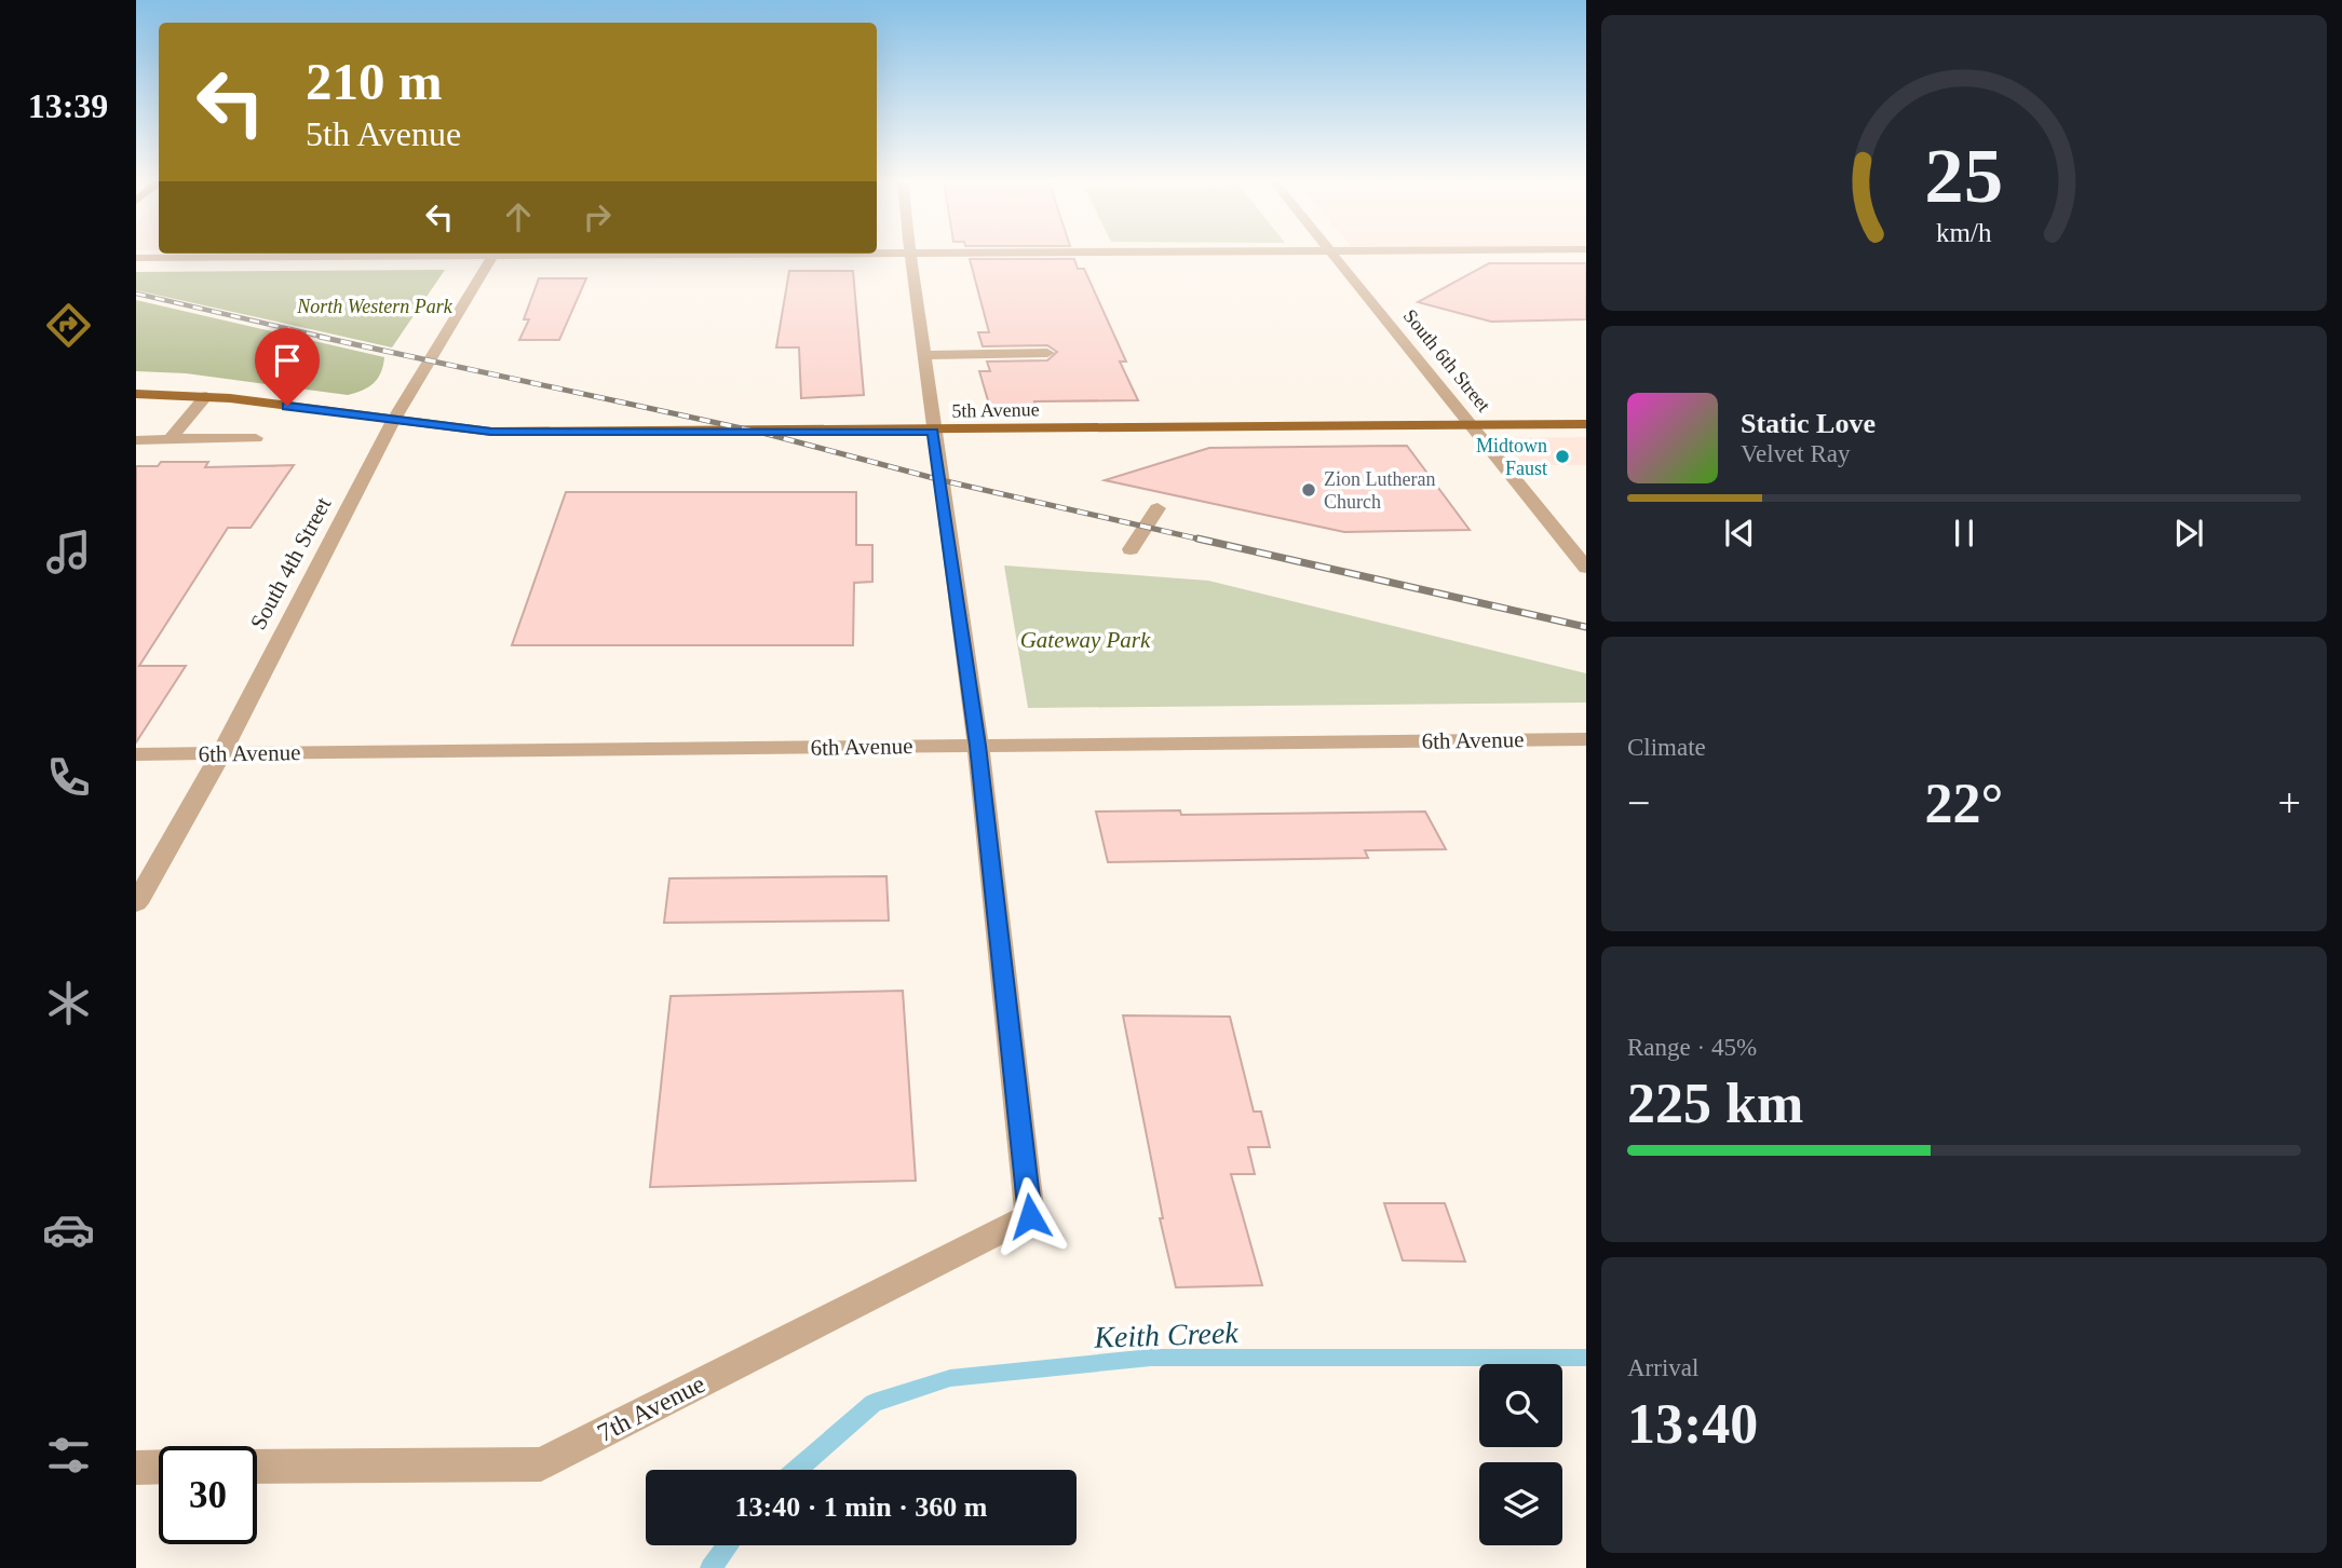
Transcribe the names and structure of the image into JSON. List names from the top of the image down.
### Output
{
  "streets": {
    "main road": ["5th Avenue"],
    "street": [
      "South 6th Street",
      "South 4th Street",
      "6th Avenue",
      "7th Avenue"
    ]
  },
  "crossings": [
    ["South 6th Street", "5th Avenue"],
    ["5th Avenue", "South 4th Street"],
    ["South 4th Street", "6th Avenue"],
    ["6th Avenue", "7th Avenue"]
  ],
  "water": ["Keith Creek"],
  "parks": ["North Western Park", "Gateway Park"],
  "places": ["Midtown Faust", "Zion Lutheran Church"],
  "page": {
    "tabs": "13:39",
    "turn": ["210 m", "5th Avenue"],
    "song": ["Static Love", "Velvet Ray"],
    "tile": [
      "Climate",
      ["Range · 45%", "225 km"],
      ["Arrival", "13:40"]
    ],
    "heat": ["−", "22°", "+"],
    "limit": "30",
    "trip": "13:40 · 1 min · 360 m",
    "gauge": ["25", "km/h"]
  }
}
